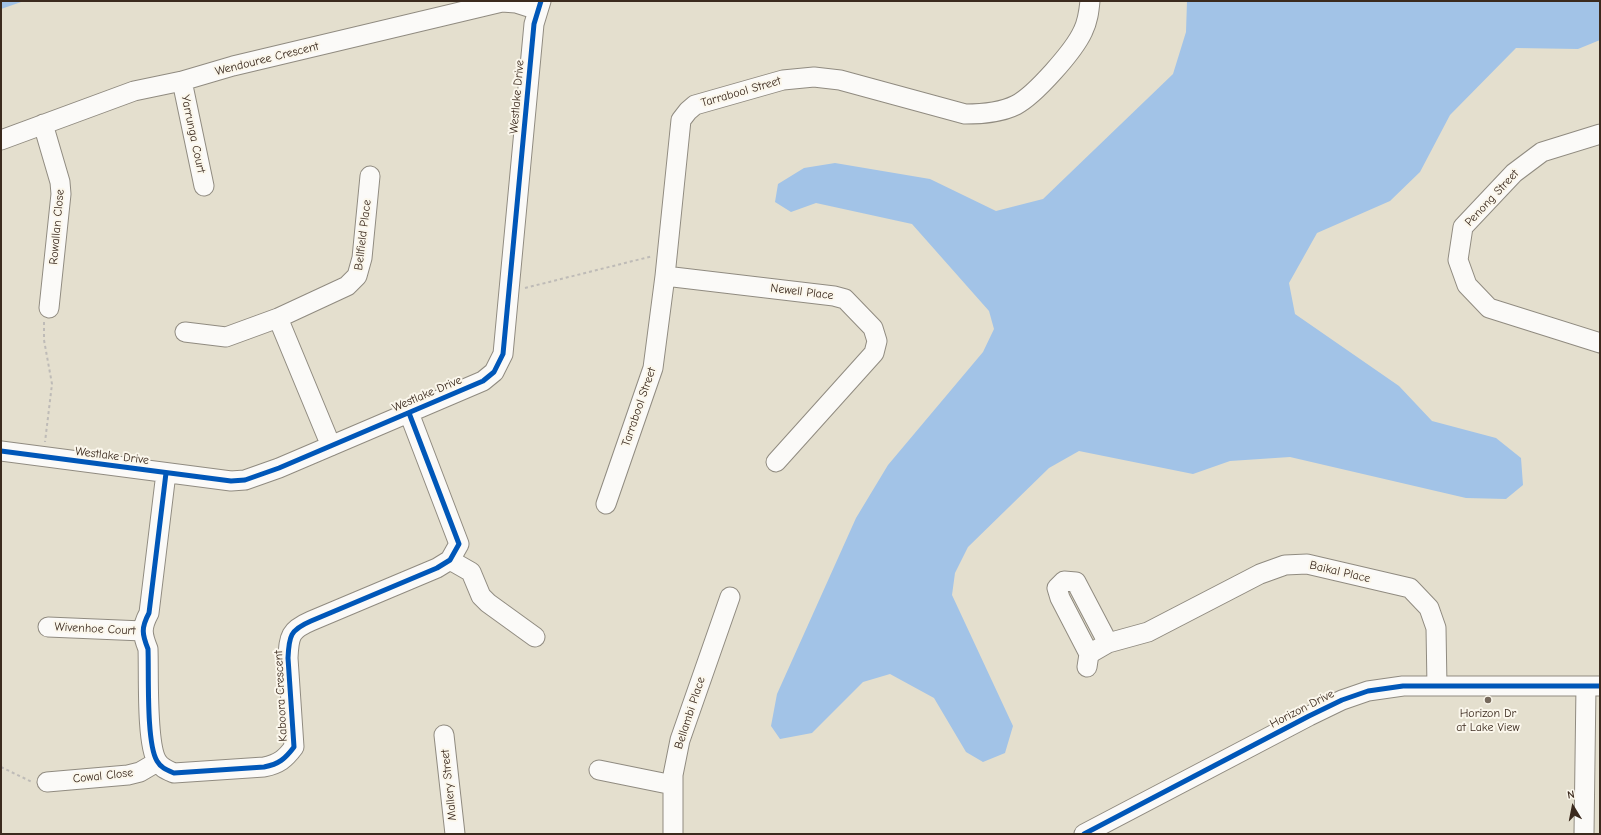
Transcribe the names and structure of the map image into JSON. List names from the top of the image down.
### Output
{
  "streets": {
    "street": [
      "Wendouree Crescent",
      "Tarrabool Street",
      "Westlake Drive",
      "Yarrunga Court",
      "Penong Street",
      "Rowallan Close",
      "Bellfield Place",
      "Newell Place",
      "Baikal Place",
      "Wivenhoe Court",
      "Kaboora Crescent",
      "Horizon Drive",
      "Bellambi Place",
      "Cowal Close",
      "Mallery Street"
    ]
  },
  "crossings": [
    ["Wendouree Crescent", "Westlake Drive"],
    ["Wendouree Crescent", "Yarrunga Court"],
    ["Wendouree Crescent", "Rowallan Close"],
    ["Tarrabool Street", "Newell Place"],
    ["Baikal Place", "Horizon Drive"],
    ["Kaboora Crescent", "Cowal Close"]
  ],
  "places": ["Horizon Dr at Lake View"],
  "north": "top"
}
